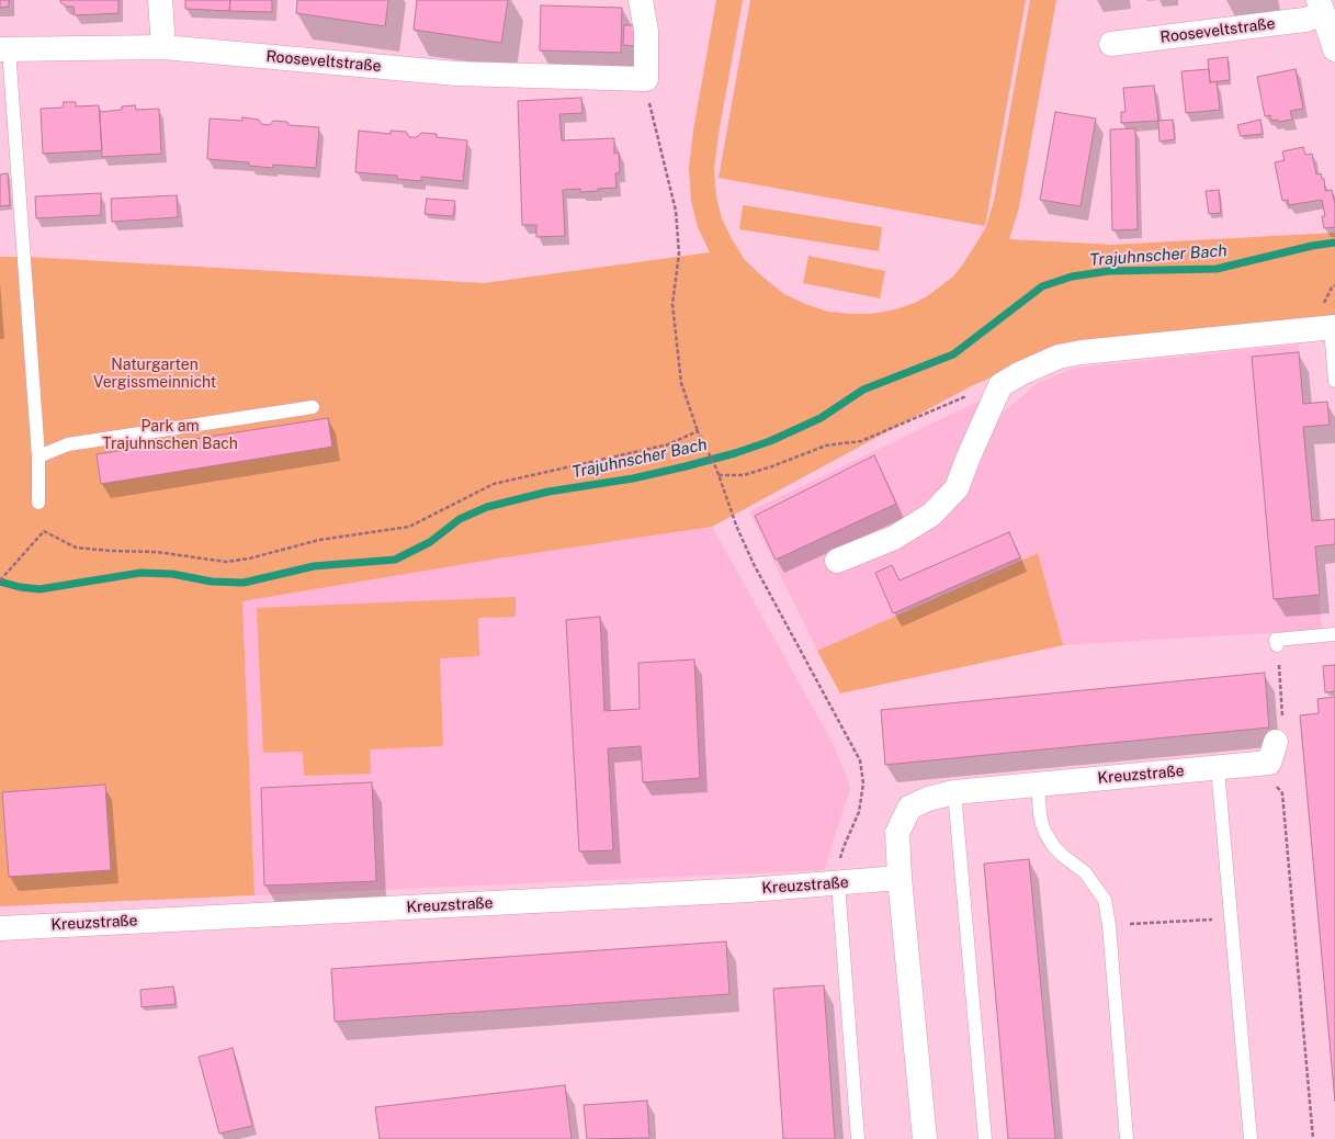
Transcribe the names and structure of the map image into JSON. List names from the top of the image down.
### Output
{
  "streets": {
    "street": ["Rooseveltstraße", "Kreuzstraße"]
  },
  "water": ["Trajuhnscher Bach"],
  "parks": ["Naturgarten Vergissmeinnicht", "Park am Trajuhnschen Bach"]
}
